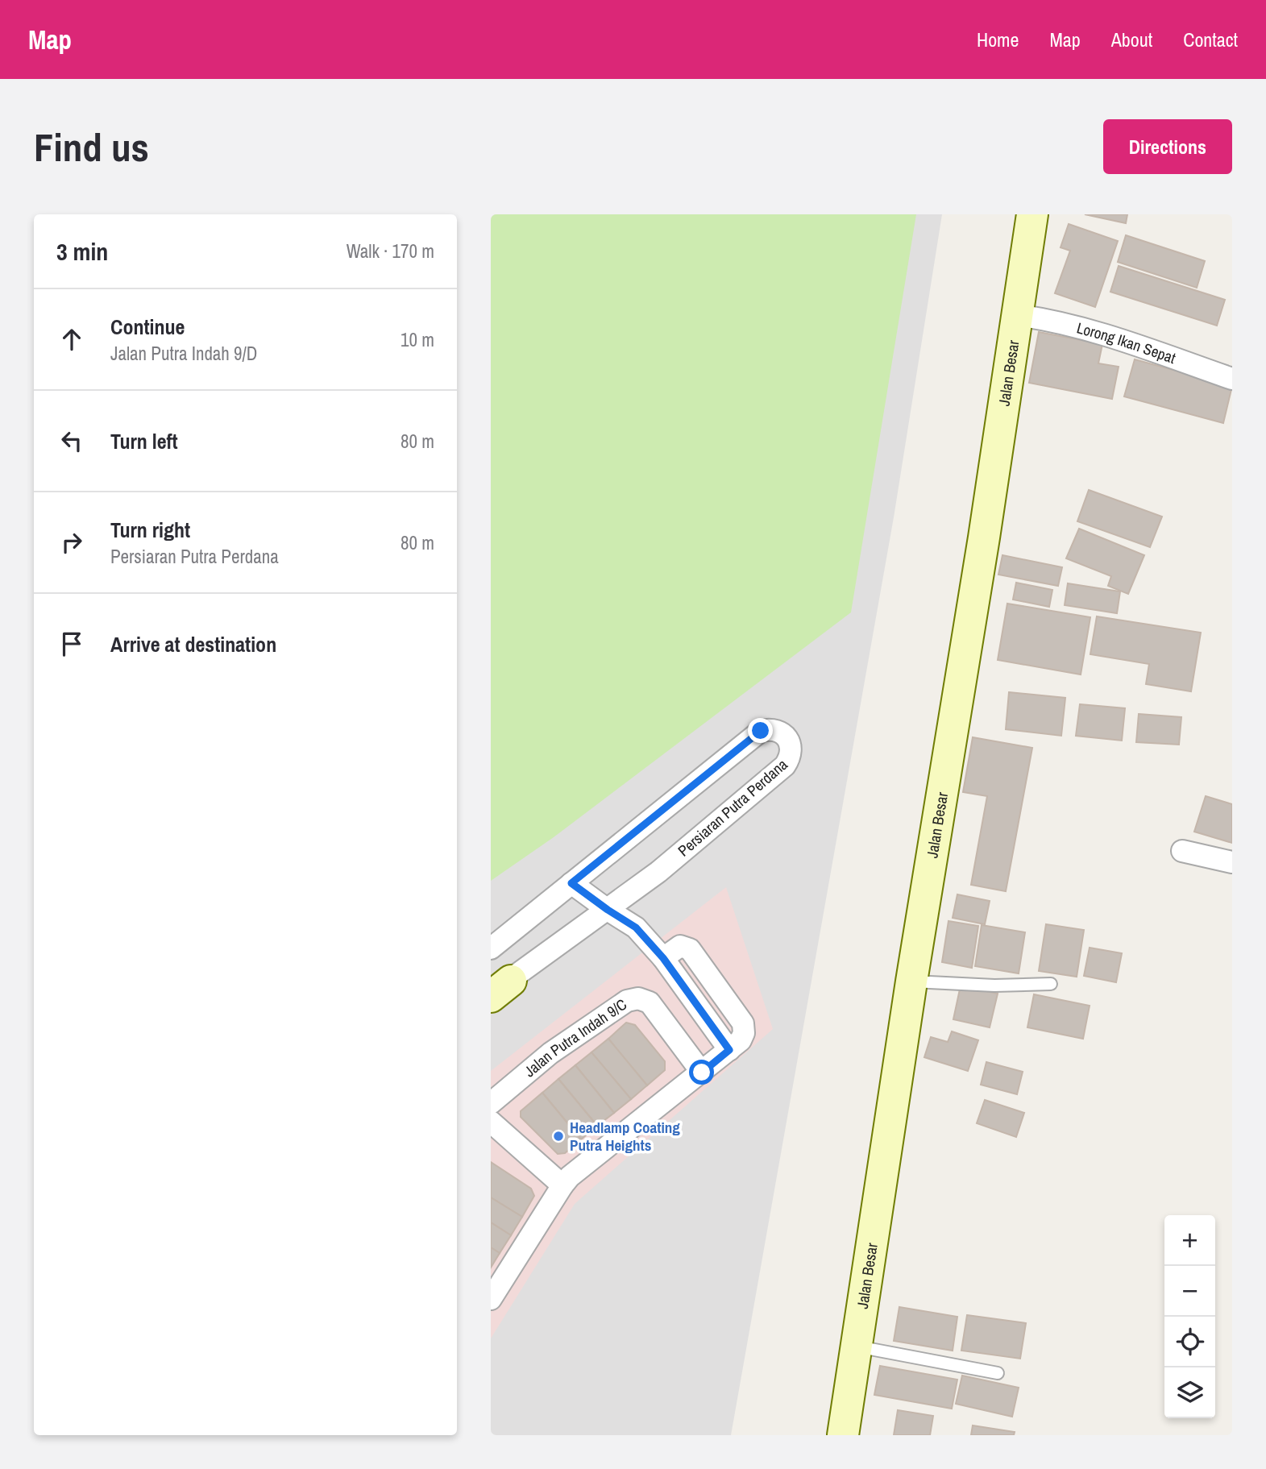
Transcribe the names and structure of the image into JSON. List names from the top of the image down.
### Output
{
  "streets": {
    "street": [
      "Lorong Ikan Sepat",
      "Jalan Besar",
      "Persiaran Putra Perdana",
      "Jalan Putra Indah 9/C"
    ]
  },
  "crossings": [
    ["Lorong Ikan Sepat", "Jalan Besar"]
  ],
  "places": ["Headlamp Coating Putra Heights"],
  "page": {
    "header": "Map",
    "nav": [
      "Home",
      "Map",
      "About",
      "Contact"
    ],
    "buttons": "Directions",
    "title": "Find us",
    "heading": ["3 min", "Walk · 170 m"],
    "list": [
      ["Continue", "Jalan Putra Indah 9/D", "10 m"],
      ["Turn left", "80 m"],
      ["Turn right", "Persiaran Putra Perdana", "80 m"],
      "Arrive at destination"
    ],
    "map_buttons": ["+", "−"]
  }
}
